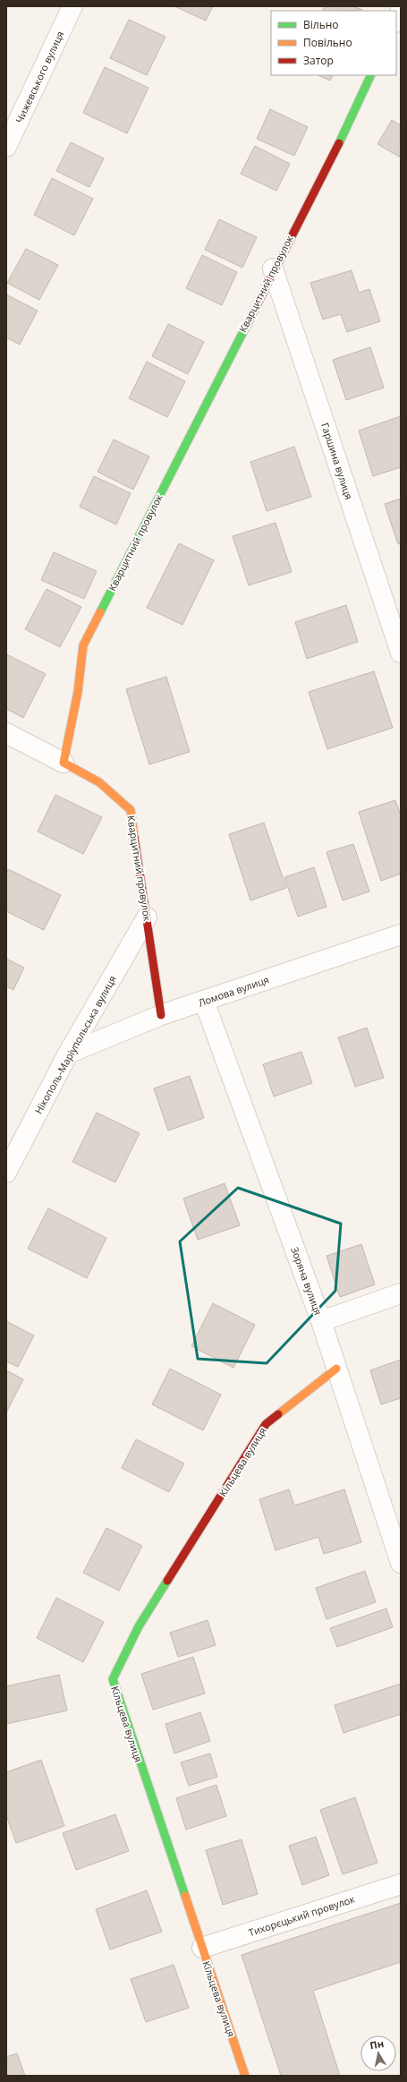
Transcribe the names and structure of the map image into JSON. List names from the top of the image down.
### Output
{
  "streets": {
    "street": [
      "Чижевського вулиця",
      "Кварцитний провулок",
      "Гаршина вулиця",
      "Ломова вулиця",
      "Нікополь-Маріупольська вулиця",
      "Зоряна вулиця",
      "Кільцева вулиця",
      "Тихорєцький провулок"
    ]
  },
  "crossings": [
    ["Кварцитний провулок", "Гаршина вулиця"],
    ["Кварцитний провулок", "Ломова вулиця"],
    ["Кварцитний провулок", "Нікополь-Маріупольська вулиця"],
    ["Ломова вулиця", "Нікополь-Маріупольська вулиця"],
    ["Ломова вулиця", "Зоряна вулиця"],
    ["Зоряна вулиця", "Кільцева вулиця"],
    ["Кільцева вулиця", "Тихорєцький провулок"]
  ],
  "legend": ["Вільно", "Повільно", "Затор"],
  "north": "top"
}
